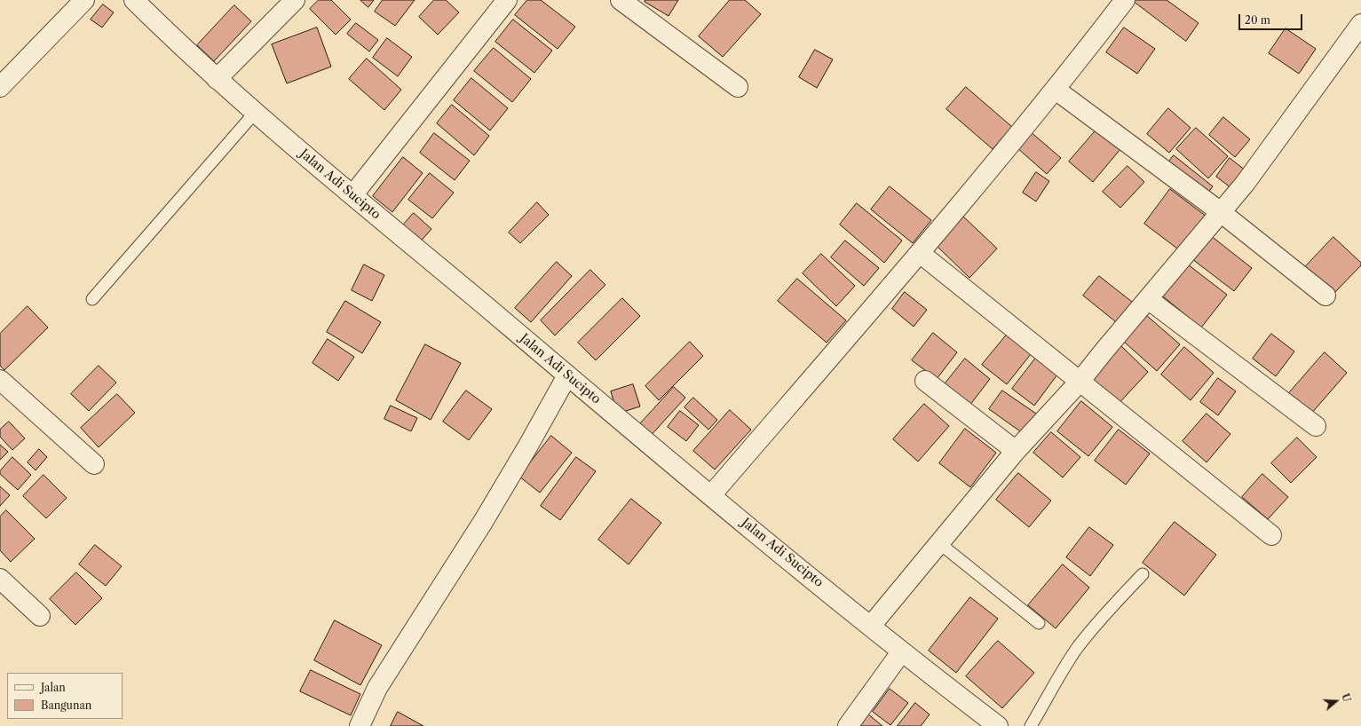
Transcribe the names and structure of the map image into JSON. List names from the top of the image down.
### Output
{
  "streets": {
    "street": ["Jalan Adi Sucipto"]
  },
  "legend": ["Jalan", "Bangunan"],
  "scale_bar": "20 m",
  "north": "right"
}
